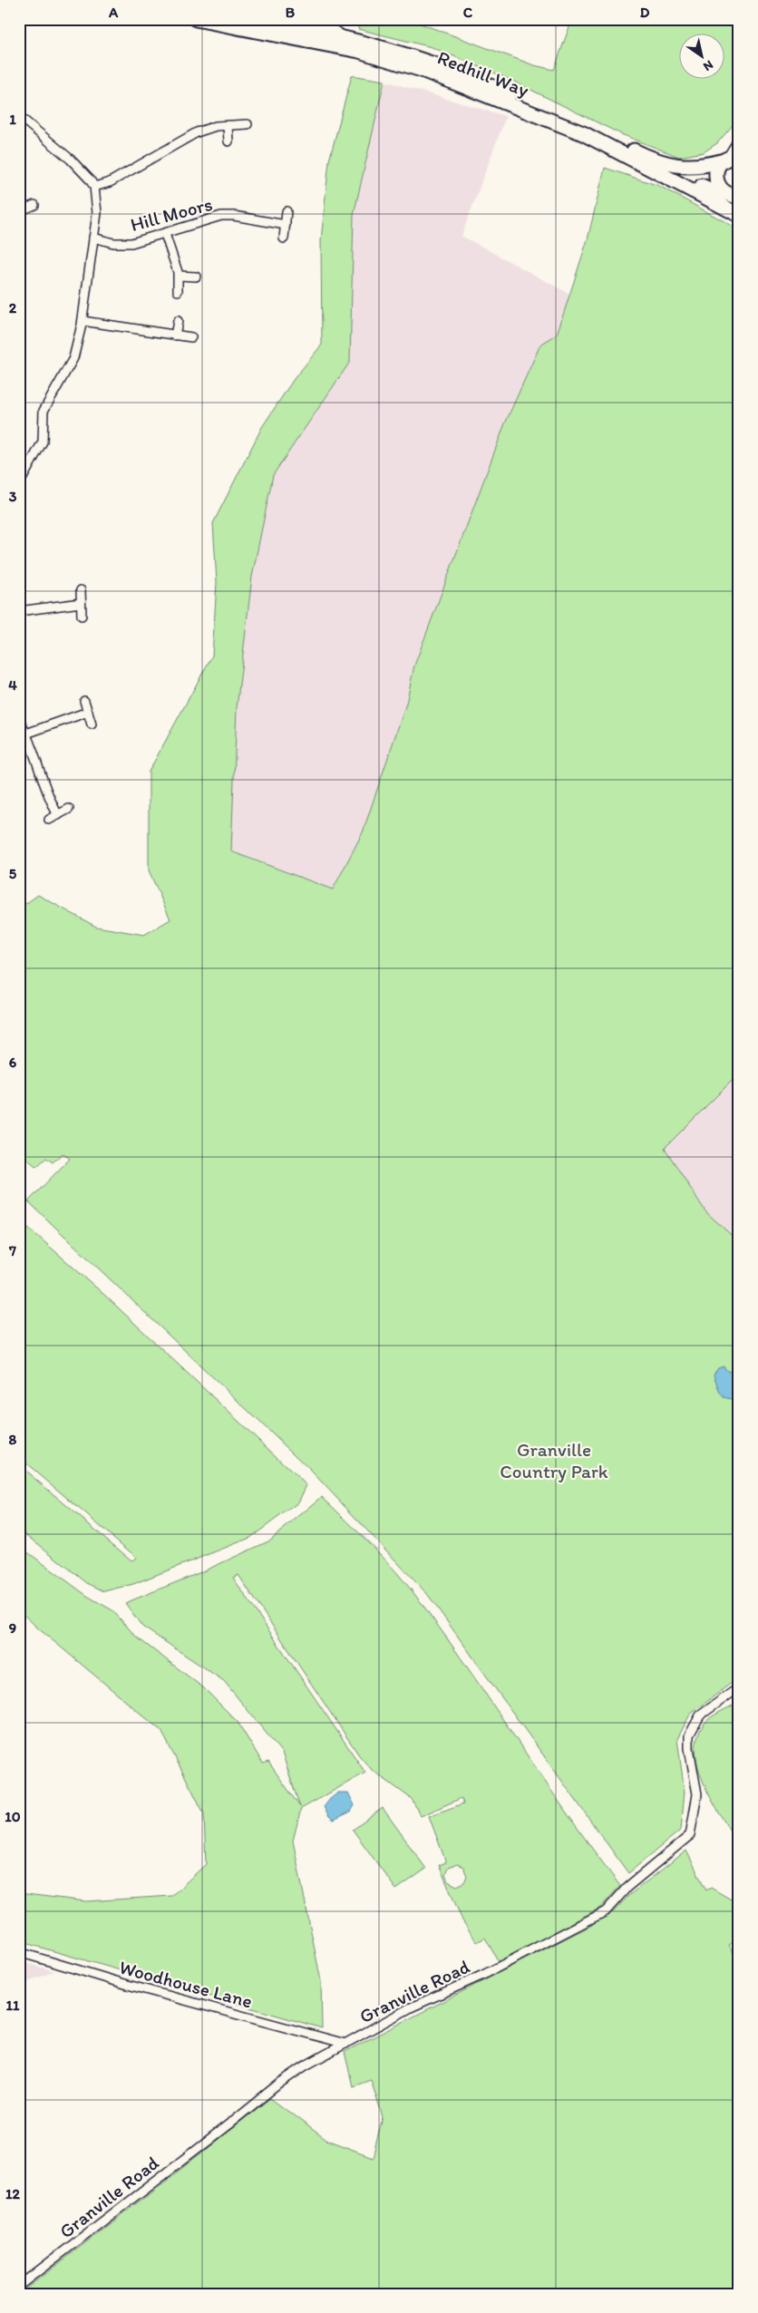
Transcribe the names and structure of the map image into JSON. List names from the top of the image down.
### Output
{
  "streets": {
    "main road": ["Redhill Way"],
    "street": ["Hill Moors", "Woodhouse Lane", "Granville Road"]
  },
  "crossings": [
    ["Woodhouse Lane", "Granville Road"]
  ],
  "parks": ["Granville Country Park"],
  "north": "bottom right",
  "grid": {
    "columns": [
      "A",
      "B",
      "C",
      "D"
    ],
    "rows": [
      "1",
      "2",
      "3",
      "4",
      "5",
      "6",
      "7",
      "8",
      "9",
      "10",
      "11",
      "12"
    ]
  }
}
